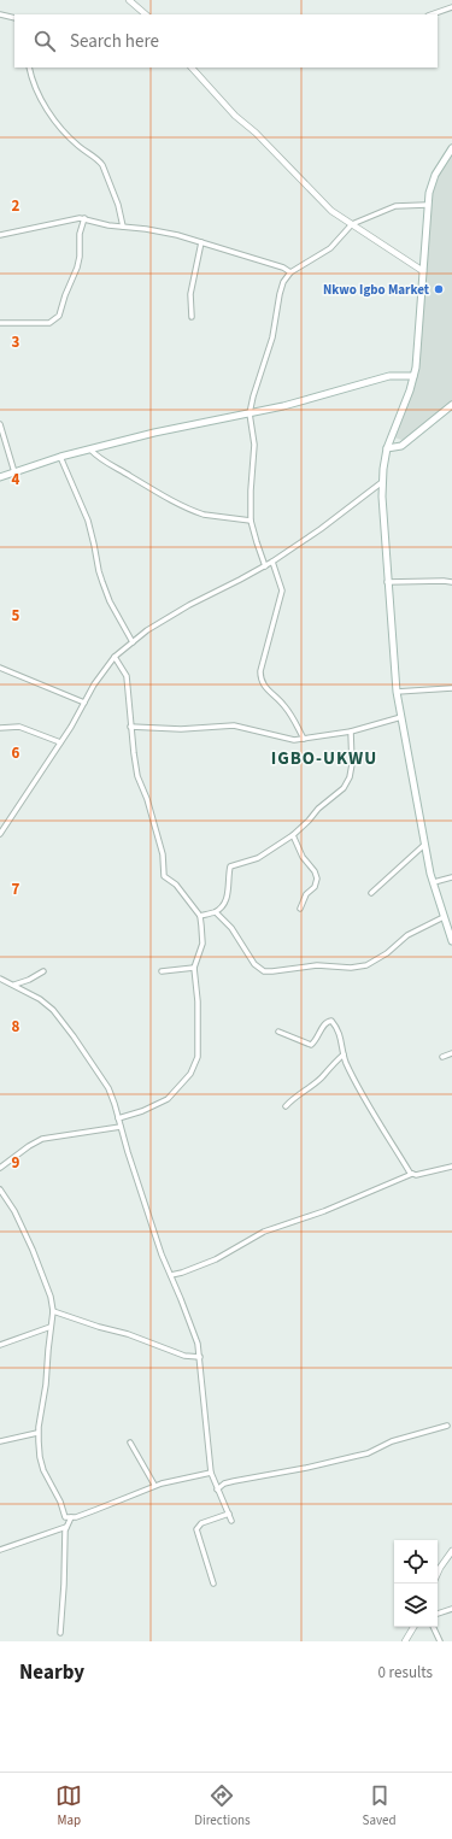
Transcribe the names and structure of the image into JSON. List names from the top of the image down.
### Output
{
  "districts": ["IGBO-UKWU"],
  "places": ["Nkwo Igbo Market"],
  "page": {
    "search": "Search here",
    "heading": ["Nearby", "0 results"],
    "nav": ["Map", "Directions", "Saved"]
  },
  "grid": {
    "rows": [
      "2",
      "3",
      "4",
      "5",
      "6",
      "7",
      "8",
      "9"
    ]
  }
}
